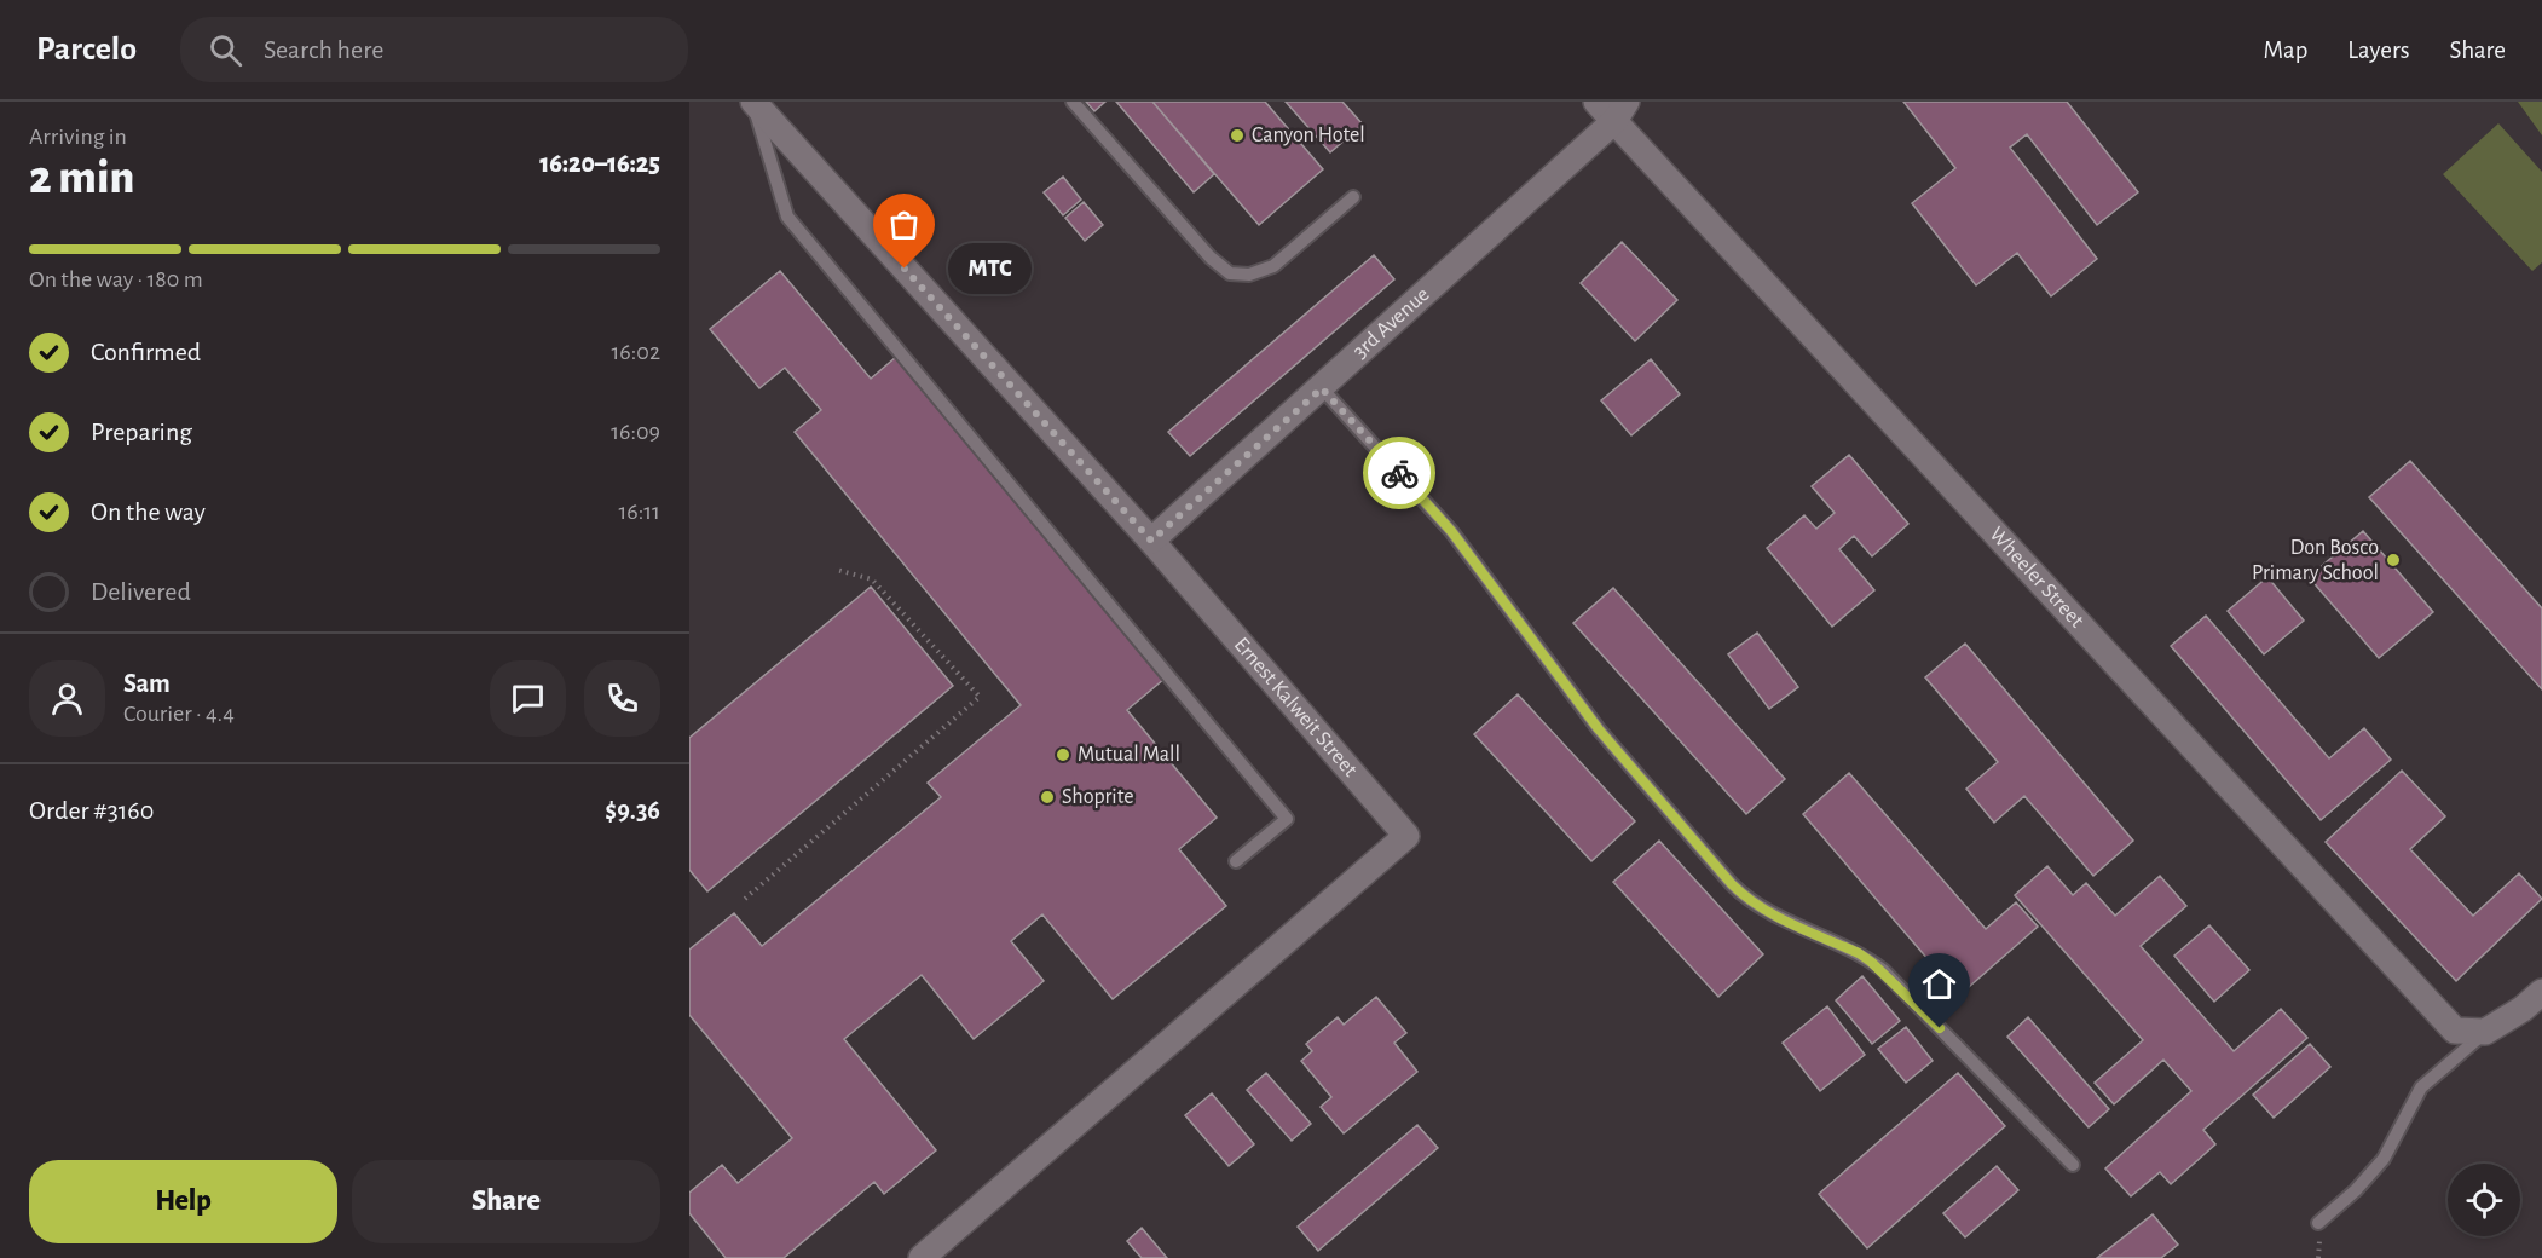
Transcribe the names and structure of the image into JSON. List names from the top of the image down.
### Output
{
  "streets": {
    "street": ["3rd Avenue", "Wheeler Street", "Ernest Kalweit Street"]
  },
  "crossings": [
    ["3rd Avenue", "Wheeler Street"],
    ["3rd Avenue", "Ernest Kalweit Street"]
  ],
  "places": [
    "Canyon Hotel",
    "MTC",
    "Don Bosco Primary School",
    "Mutual Mall",
    "Shoprite"
  ],
  "page": {
    "header": "Parcelo",
    "search": "Search here",
    "nav": ["Map", "Layers", "Share"],
    "heading": ["2 min", "Arriving in", "16:20–16:25"],
    "panel": [
      "Sam",
      "Courier · 4.4",
      "Order #3160",
      "$9.36"
    ],
    "bar": "On the way · 180 m",
    "bubble": "MTC",
    "list": [
      ["Confirmed", "16:02"],
      ["Preparing", "16:09"],
      ["On the way", "16:11"],
      "Delivered"
    ],
    "buttons": ["Help", "Share"]
  }
}
